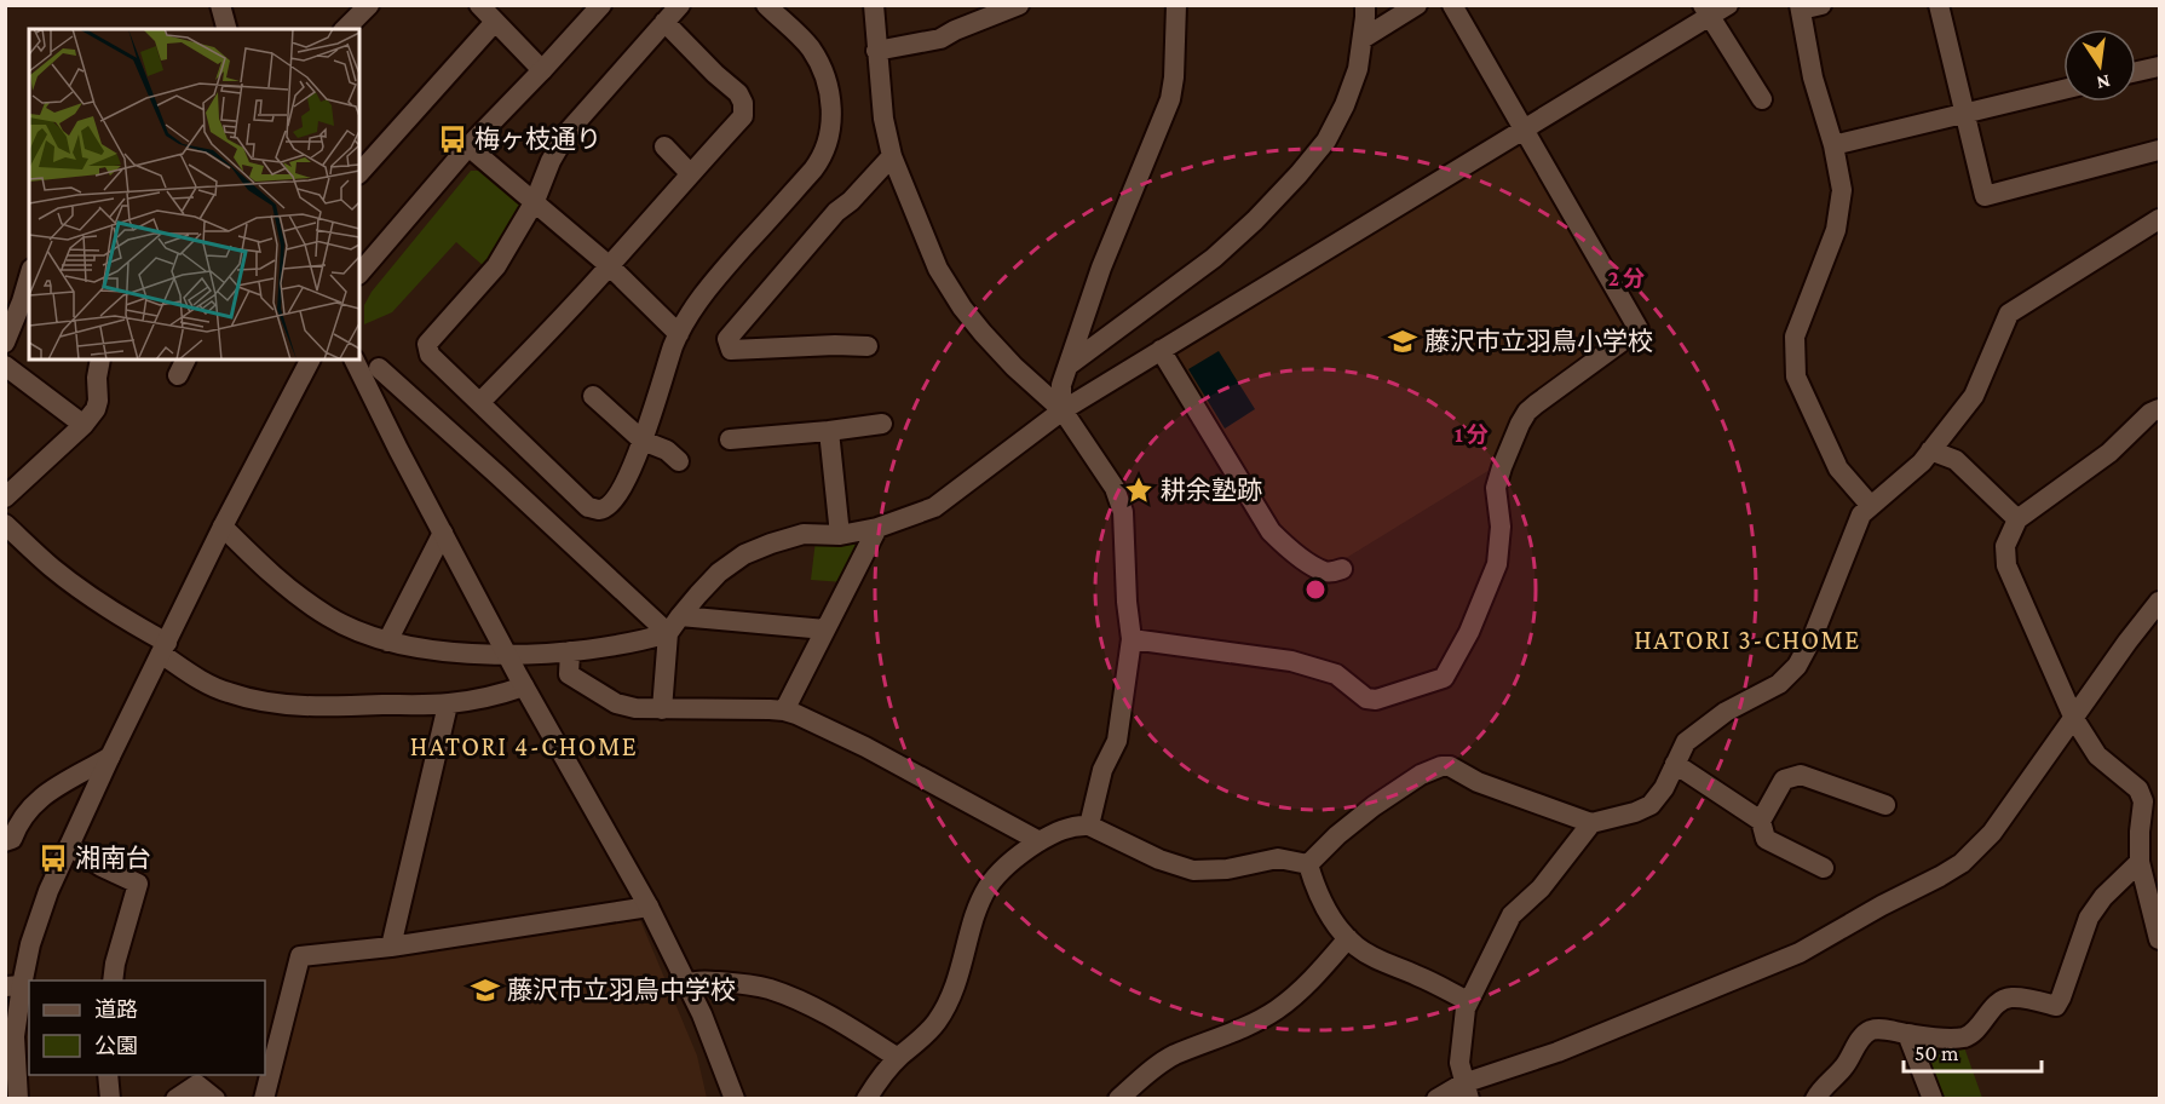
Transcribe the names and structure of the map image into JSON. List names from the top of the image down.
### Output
{
  "districts": ["HATORI 3-CHOME", "HATORI 4-CHOME"],
  "places": {
    "bus stop": ["梅ヶ枝通り", "湘南台"],
    "school or university": ["藤沢市立羽鳥小学校", "藤沢市立羽鳥中学校"],
    "place": ["耕余塾跡"]
  },
  "legend": ["道路", "公園"],
  "scale_bar": "50 m",
  "north": "bottom",
  "rings": ["2 分", "1 分"]
}
